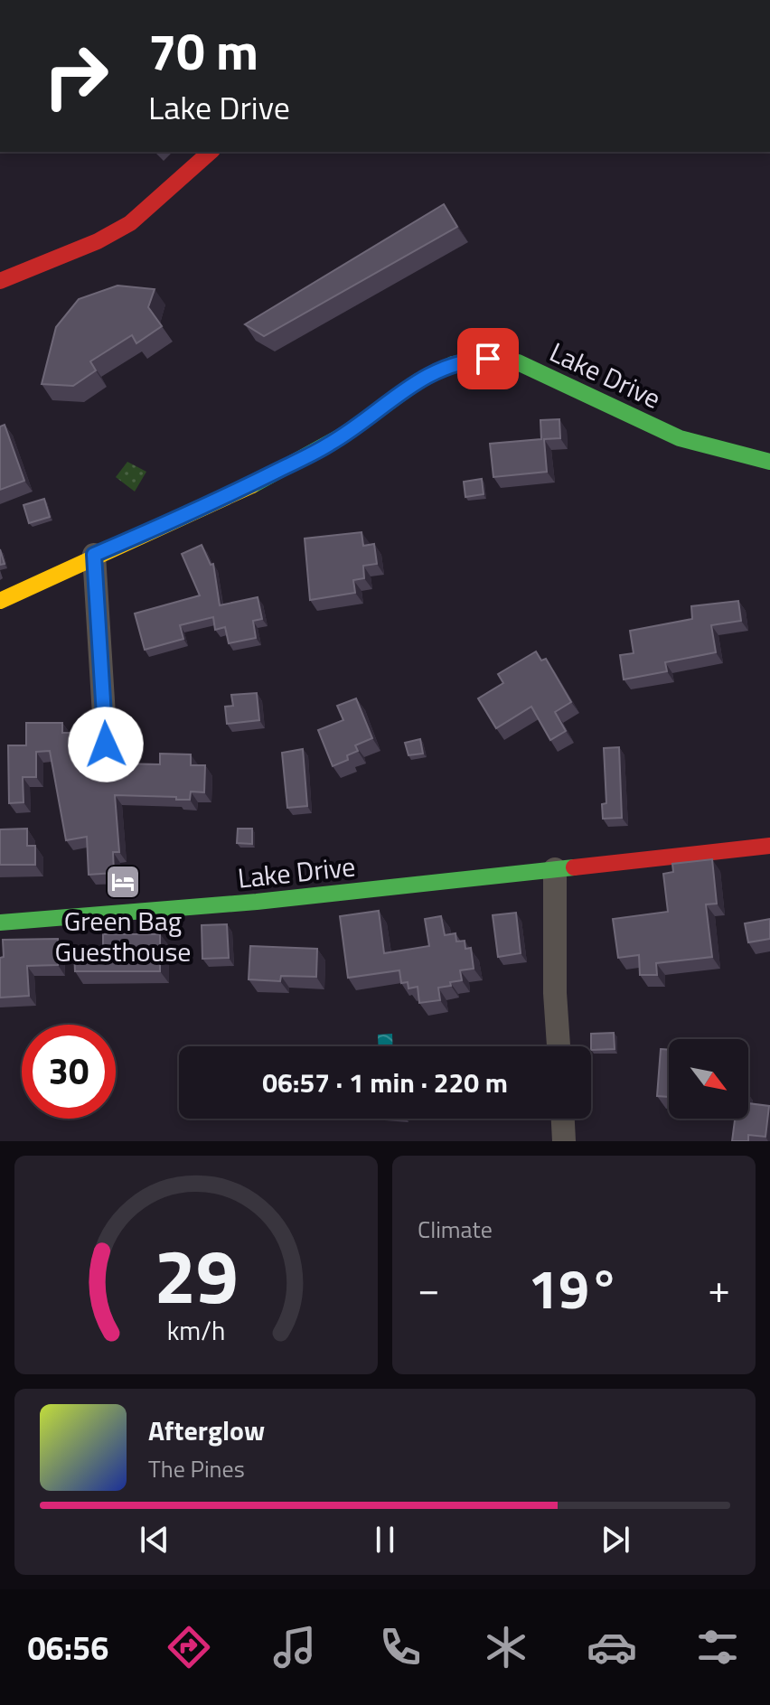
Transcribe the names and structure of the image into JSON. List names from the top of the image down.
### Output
{
  "streets": {
    "street": ["Lake Drive"]
  },
  "places": {
    "hotel": ["Green Bag Guesthouse"]
  },
  "north": "bottom right",
  "page": {
    "turn": ["70 m", "Lake Drive"],
    "limit": "30",
    "trip": "06:57 · 1 min · 220 m",
    "tile": "Climate",
    "heat": ["−", "19°", "+"],
    "song": ["Afterglow", "The Pines"],
    "tabs": "06:56",
    "gauge": ["29", "km/h"]
  }
}
